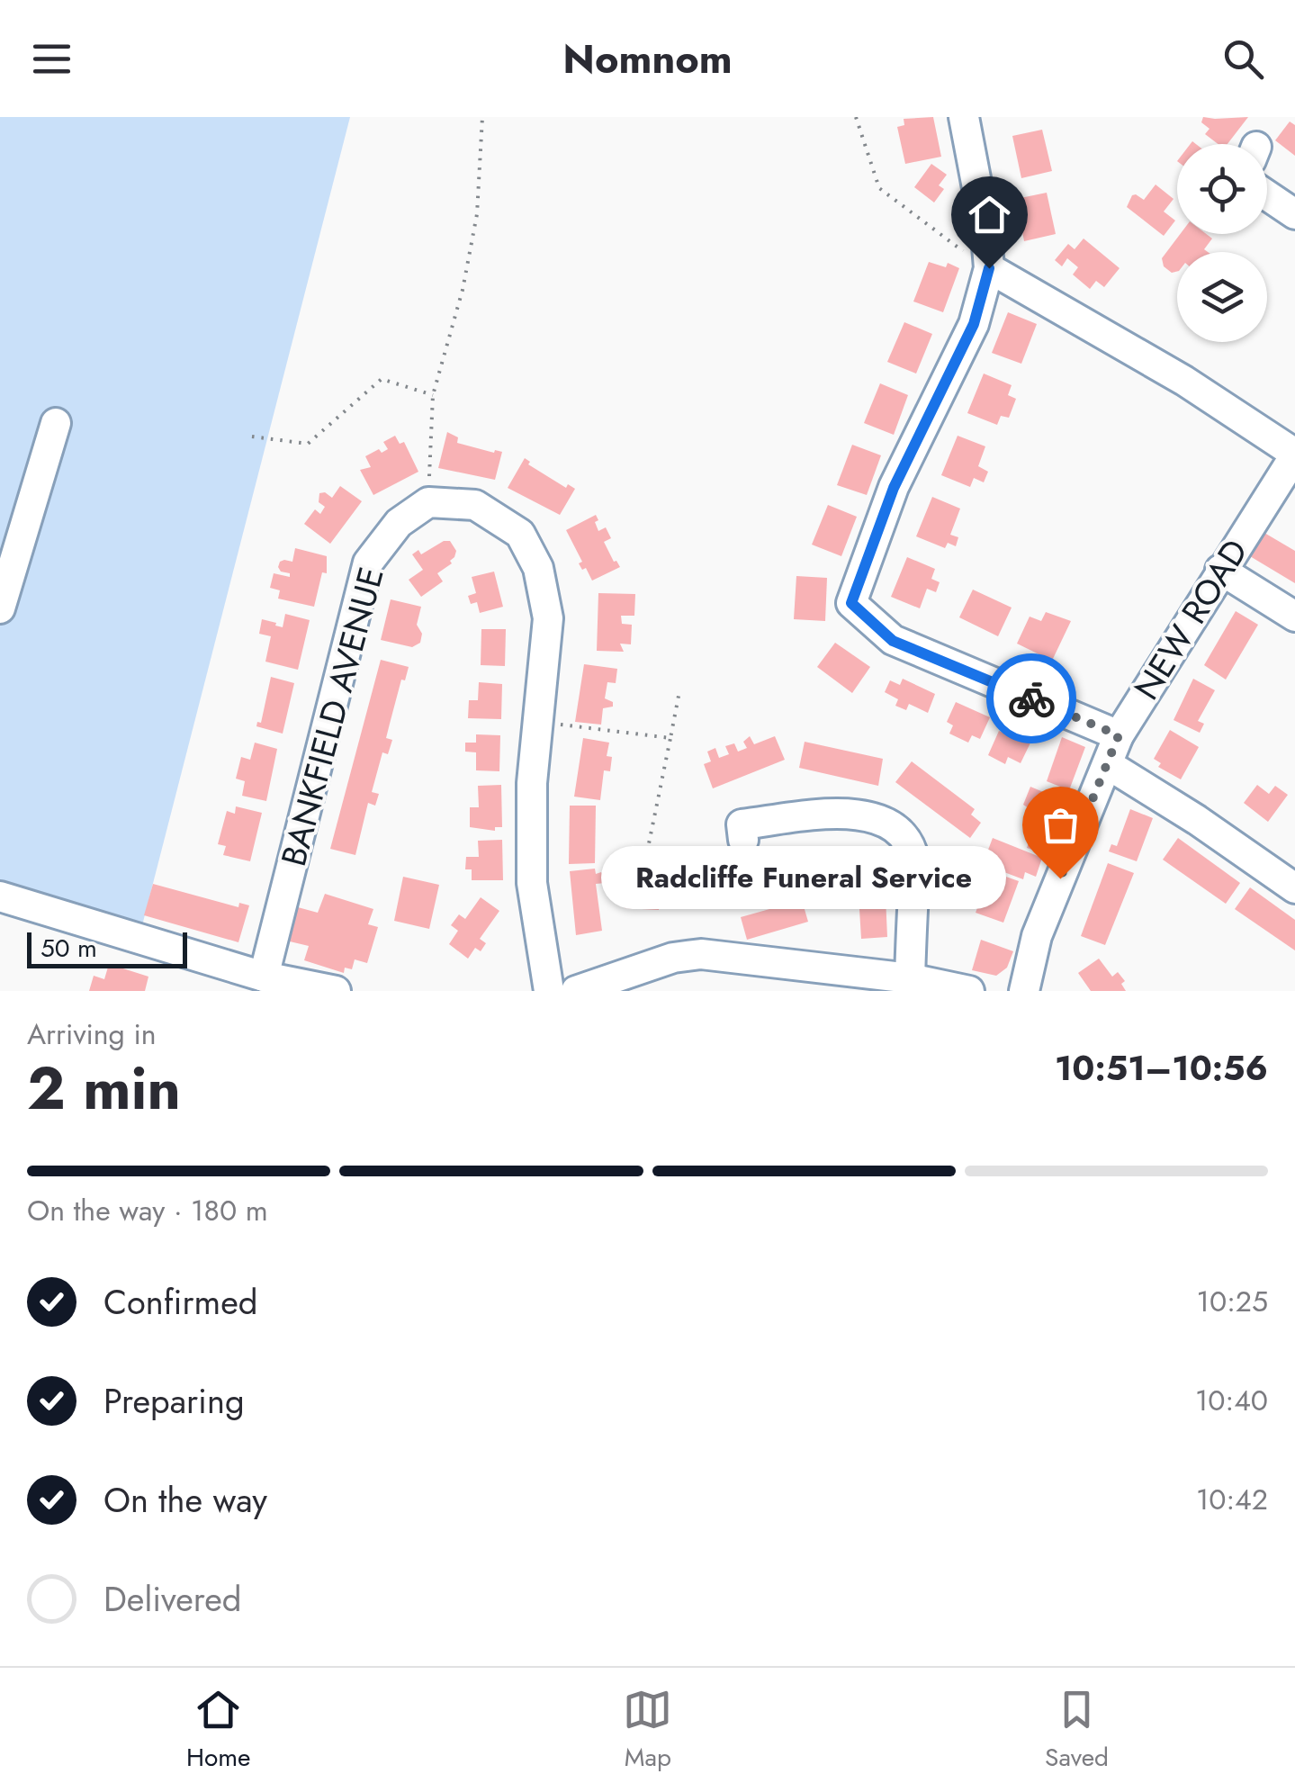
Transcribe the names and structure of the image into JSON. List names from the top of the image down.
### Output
{
  "streets": {
    "street": ["NEW ROAD", "BANKFIELD AVENUE"]
  },
  "places": ["Radcliffe Funeral Service"],
  "scale_bar": "50 m",
  "page": {
    "header": "Nomnom",
    "bubble": "Radcliffe Funeral Service",
    "scale": "50 m",
    "heading": ["2 min", "Arriving in", "10:51–10:56"],
    "bar": "On the way · 180 m",
    "list": [
      ["Confirmed", "10:25"],
      ["Preparing", "10:40"],
      ["On the way", "10:42"],
      "Delivered"
    ],
    "tabs": ["Home", "Map", "Saved"]
  }
}
